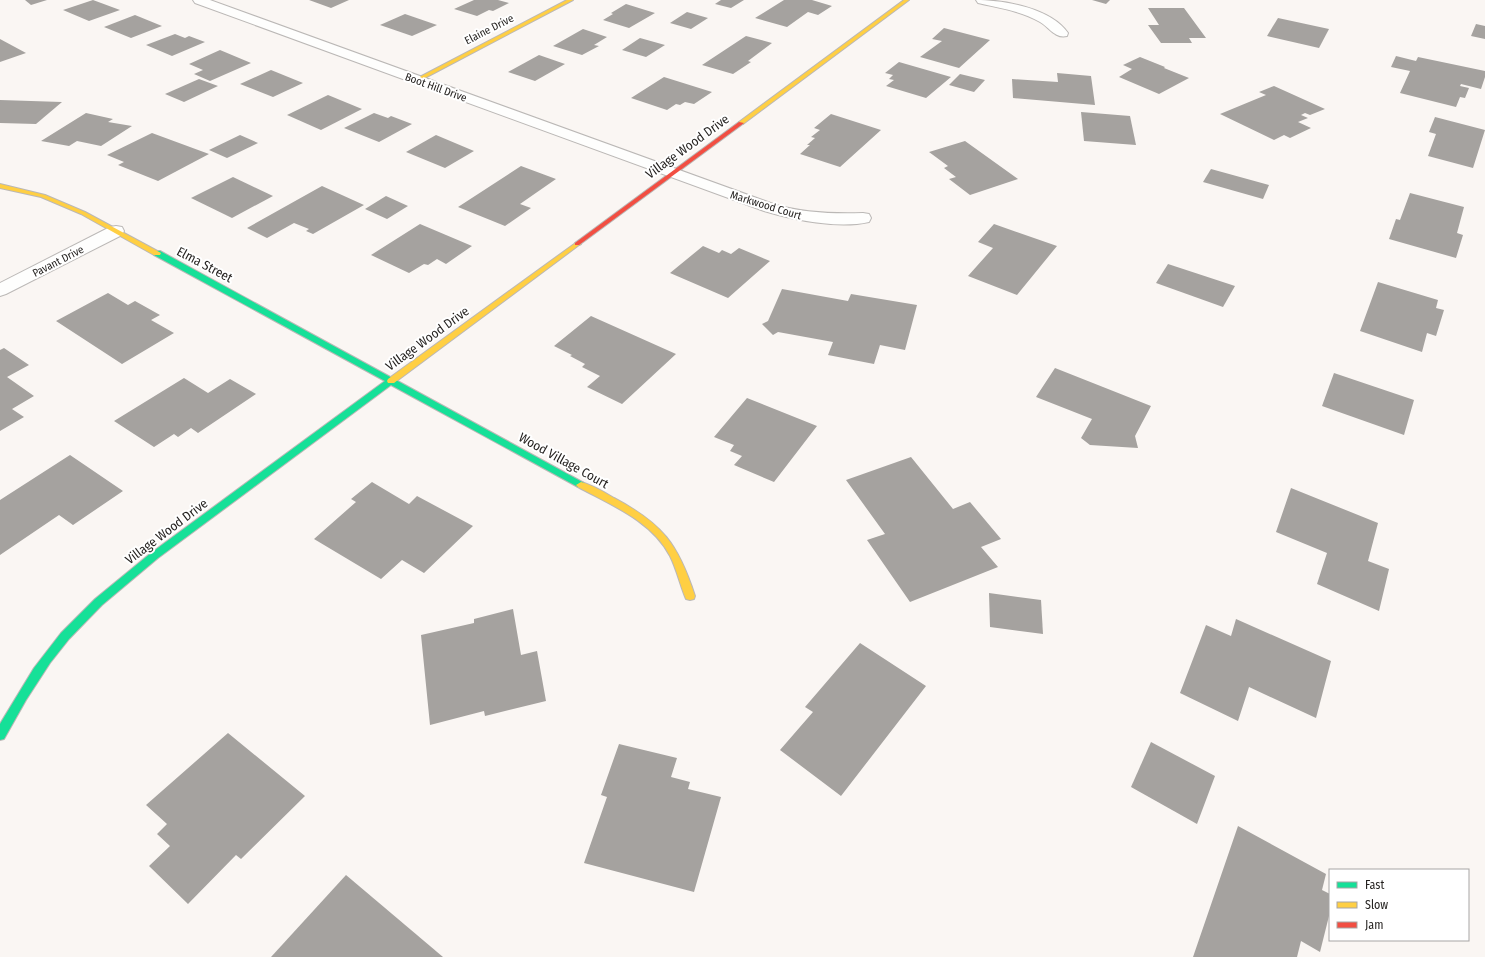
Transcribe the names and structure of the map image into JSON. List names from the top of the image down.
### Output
{
  "streets": {
    "street": [
      "Elaine Drive",
      "Boot Hill Drive",
      "Village Wood Drive",
      "Markwood Court",
      "Pavant Drive",
      "Elma Street",
      "Wood Village Court"
    ]
  },
  "crossings": [
    ["Elaine Drive", "Boot Hill Drive"],
    ["Boot Hill Drive", "Village Wood Drive"],
    ["Boot Hill Drive", "Markwood Court"],
    ["Village Wood Drive", "Markwood Court"],
    ["Village Wood Drive", "Elma Street"],
    ["Village Wood Drive", "Wood Village Court"],
    ["Pavant Drive", "Elma Street"],
    ["Elma Street", "Wood Village Court"]
  ],
  "legend": ["Fast", "Slow", "Jam"]
}
